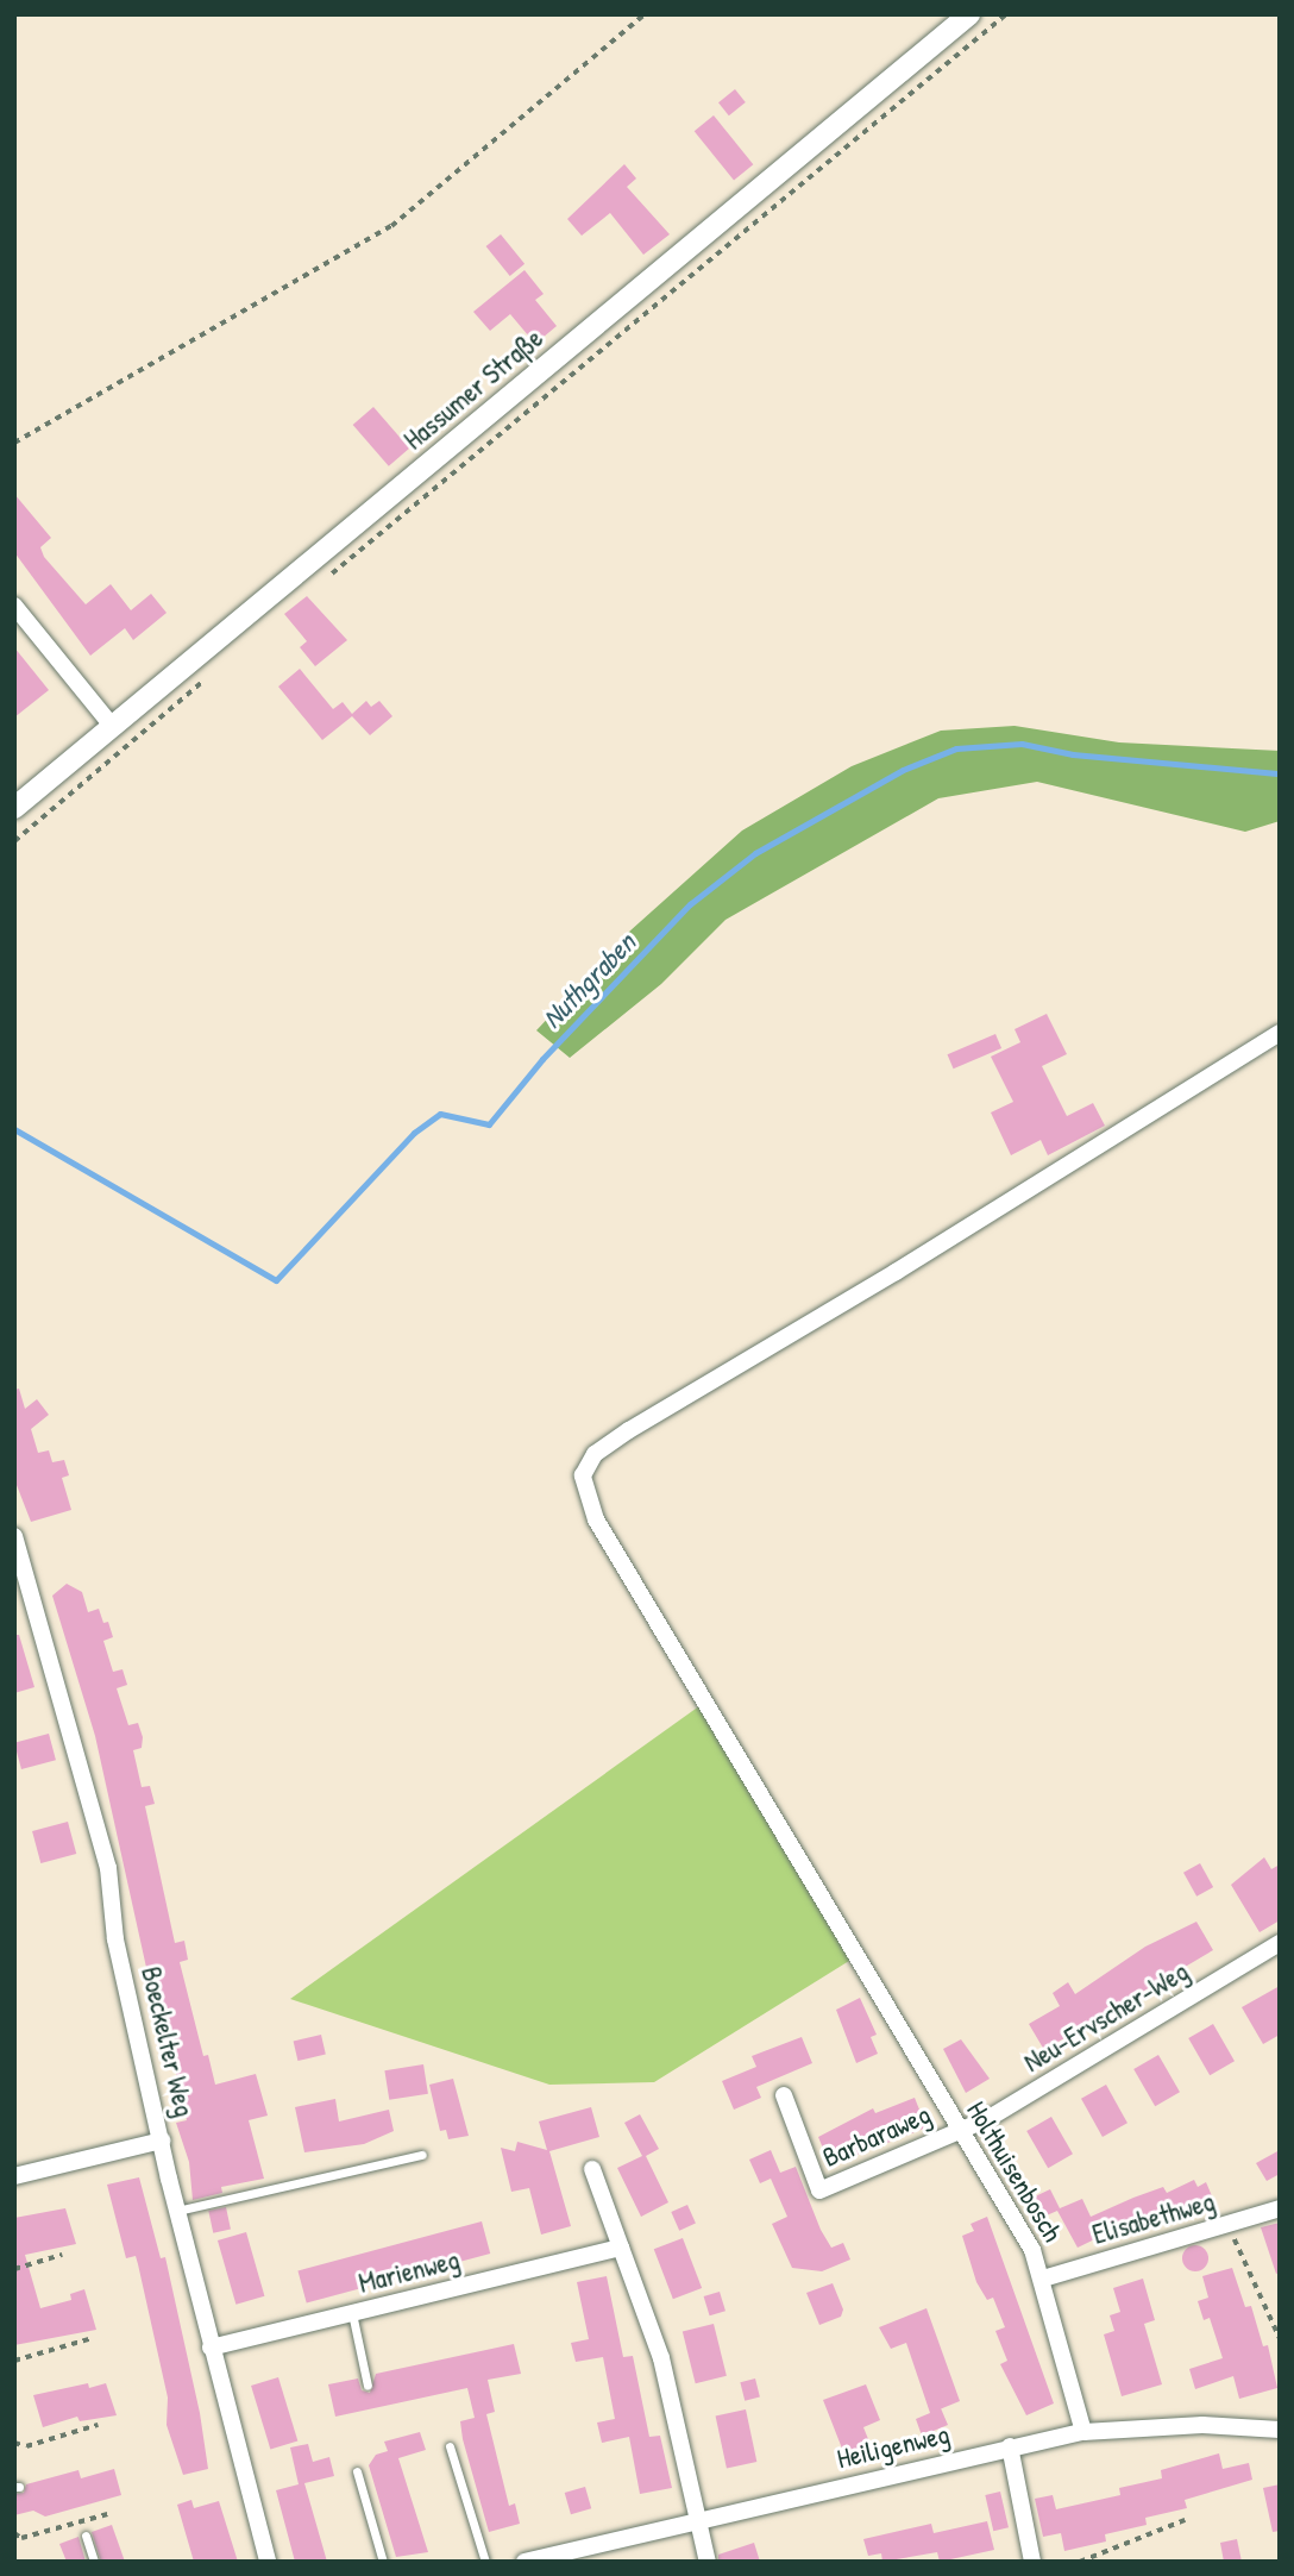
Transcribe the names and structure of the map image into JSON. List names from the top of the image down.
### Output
{
  "streets": {
    "street": [
      "Hassumer Straße",
      "Neu-Ervscher-Weg",
      "Boeckelter Weg",
      "Barbaraweg",
      "Holthuisenbosch",
      "Elisabethweg",
      "Marienweg",
      "Heiligenweg"
    ]
  },
  "crossings": [
    ["Neu-Ervscher-Weg", "Barbaraweg"],
    ["Neu-Ervscher-Weg", "Holthuisenbosch"],
    ["Boeckelter Weg", "Marienweg"],
    ["Barbaraweg", "Holthuisenbosch"],
    ["Holthuisenbosch", "Elisabethweg"],
    ["Holthuisenbosch", "Heiligenweg"]
  ],
  "water": ["Nuthgraben"]
}
